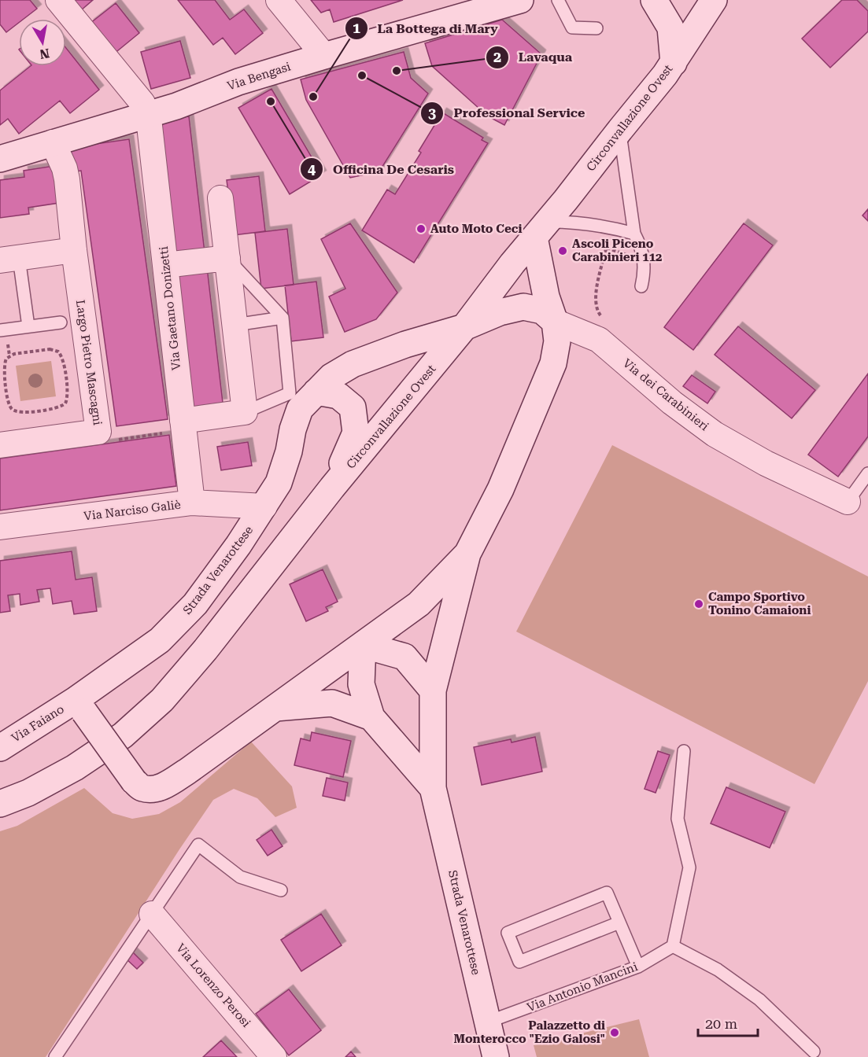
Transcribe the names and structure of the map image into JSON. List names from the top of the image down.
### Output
{
  "streets": {
    "main road": [
      "Via Bengasi",
      "Circonvallazione Ovest",
      "Strada Venarottese",
      "Via Faiano"
    ],
    "street": [
      "Via Gaetano Donizetti",
      "Largo Pietro Mascagni",
      "Via dei Carabinieri",
      "Via Narciso Galiè",
      "Via Lorenzo Perosi"
    ],
    "lane": ["Via Antonio Mancini"]
  },
  "crossings": [
    ["Via Bengasi", "Via Gaetano Donizetti"],
    ["Via Bengasi", "Largo Pietro Mascagni"],
    ["Circonvallazione Ovest", "Strada Venarottese"],
    ["Via Gaetano Donizetti", "Via Narciso Galiè"],
    ["Via dei Carabinieri", "Strada Venarottese"],
    ["Via Narciso Galiè", "Strada Venarottese"],
    ["Strada Venarottese", "Via Faiano"],
    ["Strada Venarottese", "Via Antonio Mancini"]
  ],
  "places": [
    "Lavaqua",
    "Professional Service",
    "La Bottega di Mary",
    "Officina De Cesaris",
    "Auto Moto Ceci",
    "Ascoli Piceno Carabinieri 112",
    "Campo Sportivo Tonino Camaioni",
    "Palazzetto di Monterocco \"Ezio Galosi\""
  ],
  "scale_bar": "20 m",
  "north": "bottom"
}
